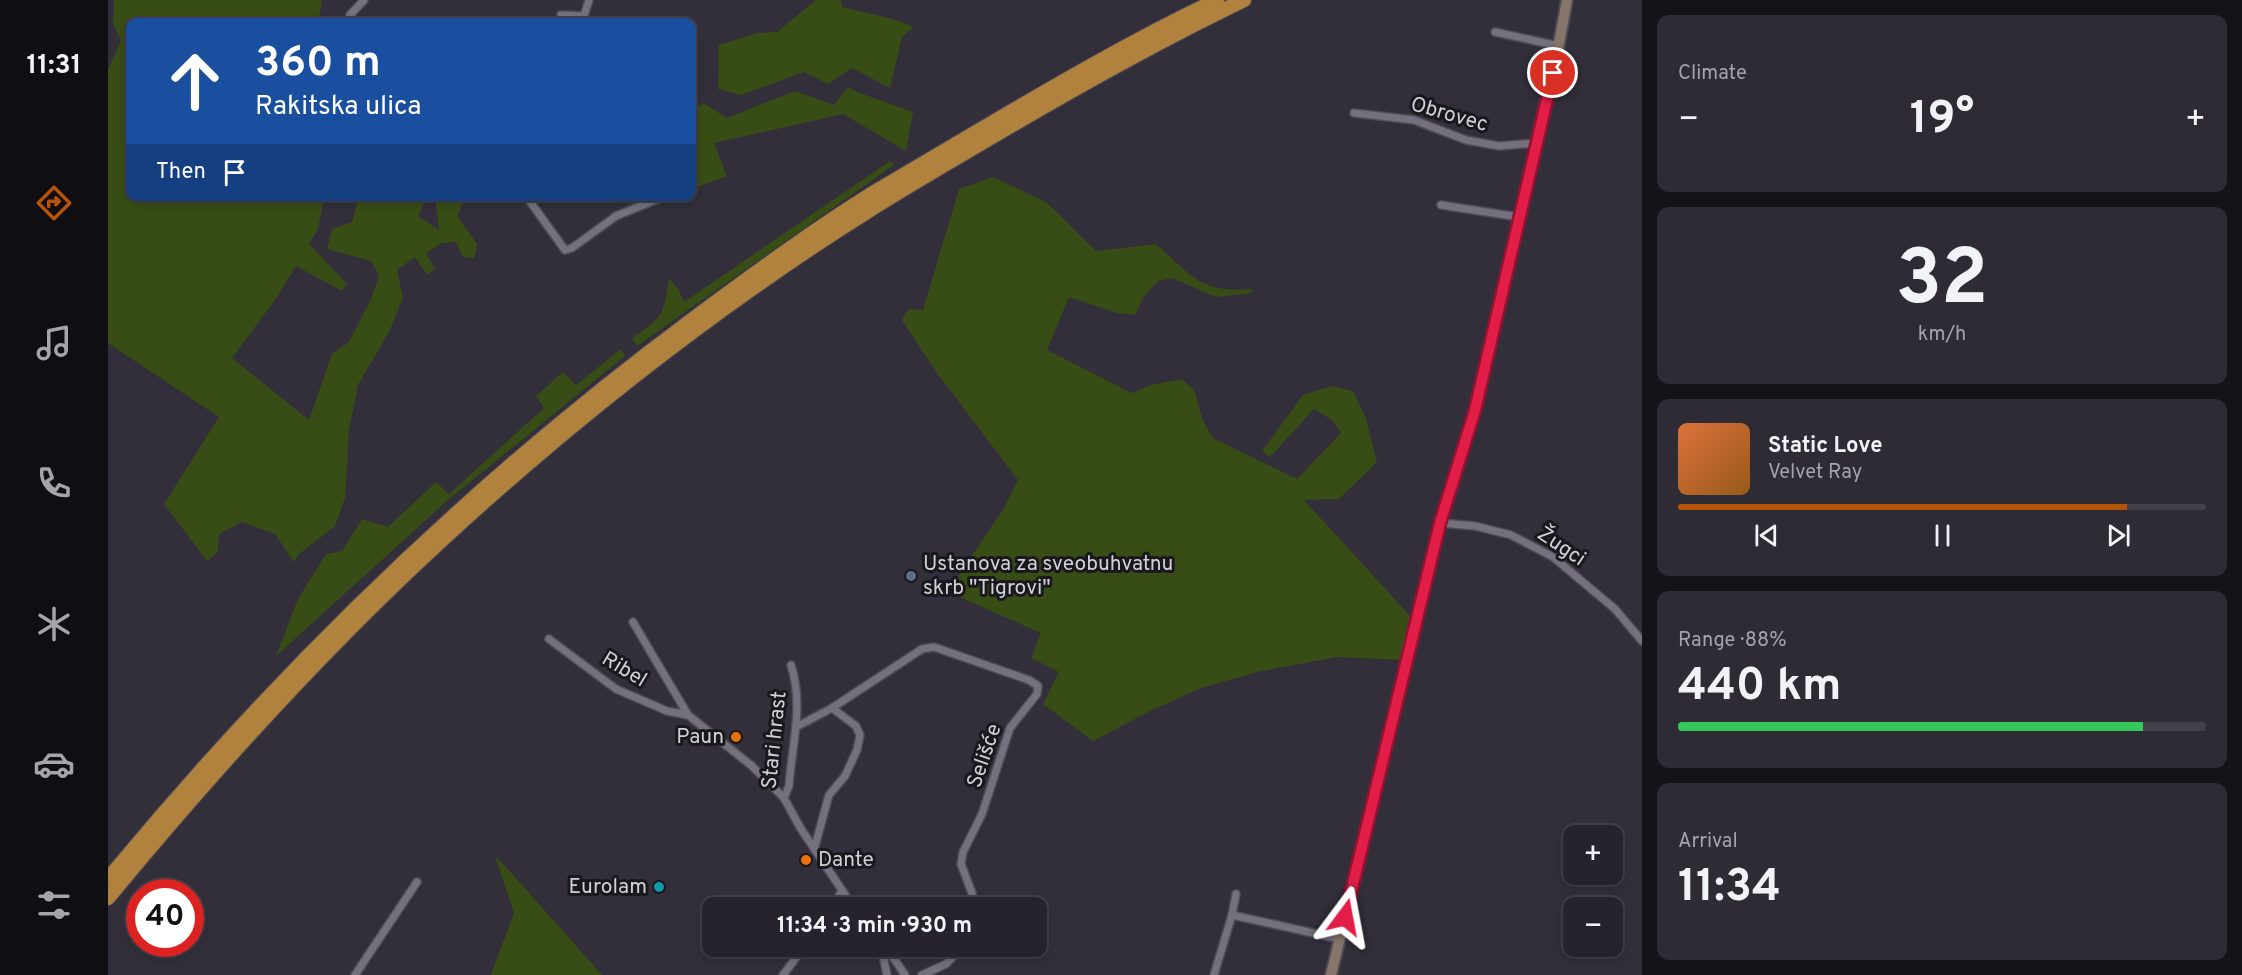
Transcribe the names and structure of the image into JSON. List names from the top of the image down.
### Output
{
  "streets": {
    "street": [
      "Obrovec",
      "Žugci",
      "Ribel",
      "Stari hrast",
      "Selišće"
    ]
  },
  "crossings": [
    ["Ribel", "Stari hrast"]
  ],
  "places": [
    "Ustanova za sveobuhvatnu skrb \"Tigrovi\"",
    "Paun",
    "Dante",
    "Eurolam"
  ],
  "page": {
    "tabs": "11:31",
    "tile": [
      "Climate",
      ["32", "km/h"],
      ["Range · 88%", "440 km"],
      ["Arrival", "11:34"]
    ],
    "turn": ["360 m", "Rakitska ulica"],
    "heat": ["−", "19°", "+"],
    "then": "Then",
    "song": ["Static Love", "Velvet Ray"],
    "map_buttons": ["+", "−"],
    "limit": "40",
    "trip": "11:34 · 3 min · 930 m"
  }
}
